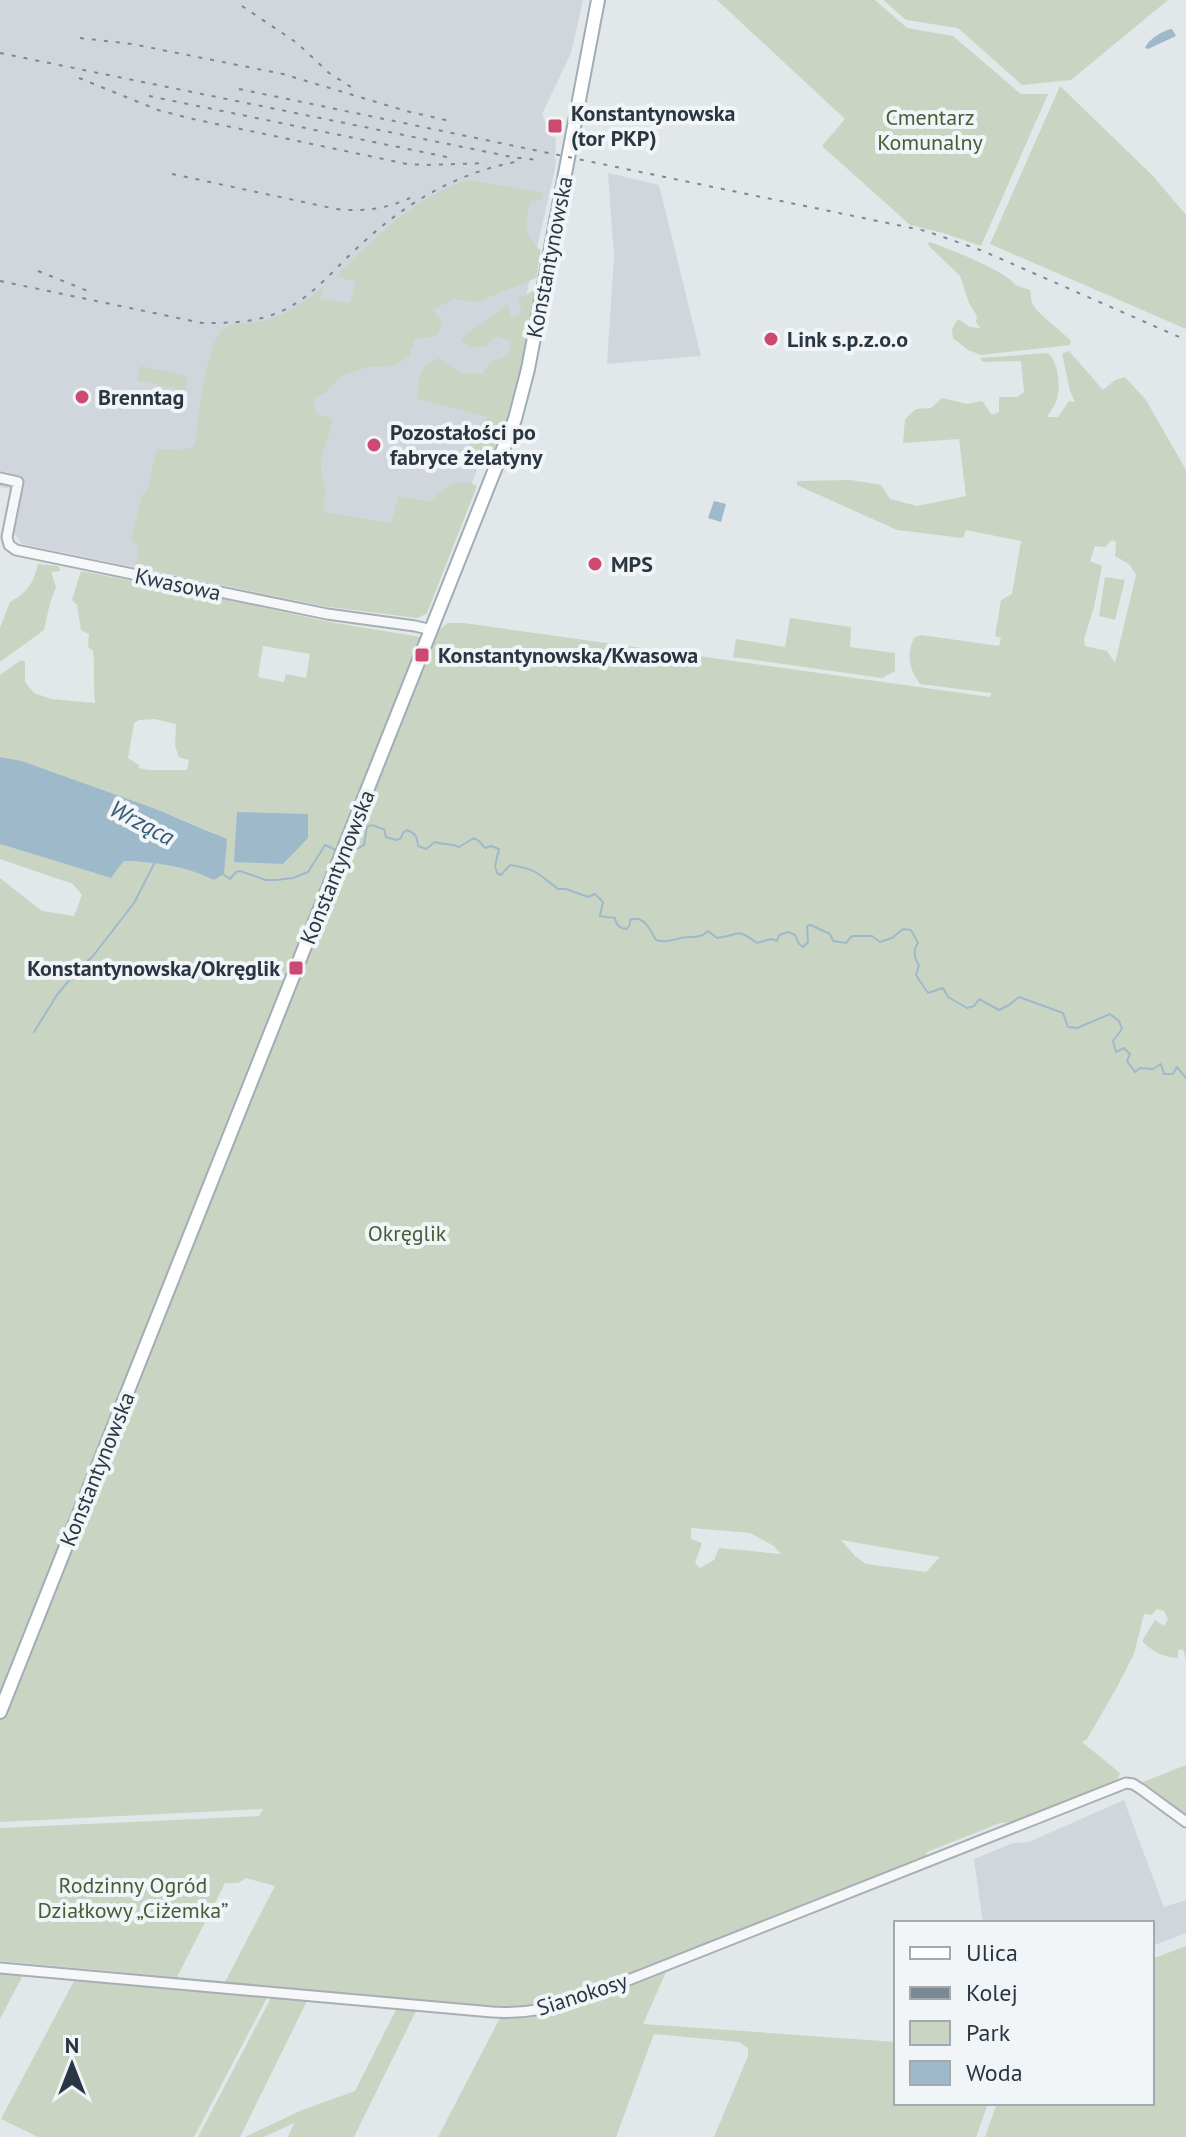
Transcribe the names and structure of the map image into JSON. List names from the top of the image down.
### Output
{
  "streets": {
    "main road": ["Konstantynowska"],
    "street": ["Kwasowa", "Sianokosy"]
  },
  "crossings": [
    ["Konstantynowska", "Kwasowa"]
  ],
  "water": ["Wrząca"],
  "parks": ["Cmentarz Komunalny", "Okręglik", "Rodzinny Ogród Działkowy „Ciżemka”"],
  "places": {
    "transit": ["Konstantynowska (tor PKP)", "Konstantynowska/Kwasowa", "Konstantynowska/Okręglik"],
    "other": [
      "Link s.p.z.o.o",
      "Brenntag",
      "Pozostałości po fabryce żelatyny",
      "MPS"
    ]
  },
  "legend": [
    "Ulica",
    "Kolej",
    "Park",
    "Woda"
  ],
  "north": "top"
}
